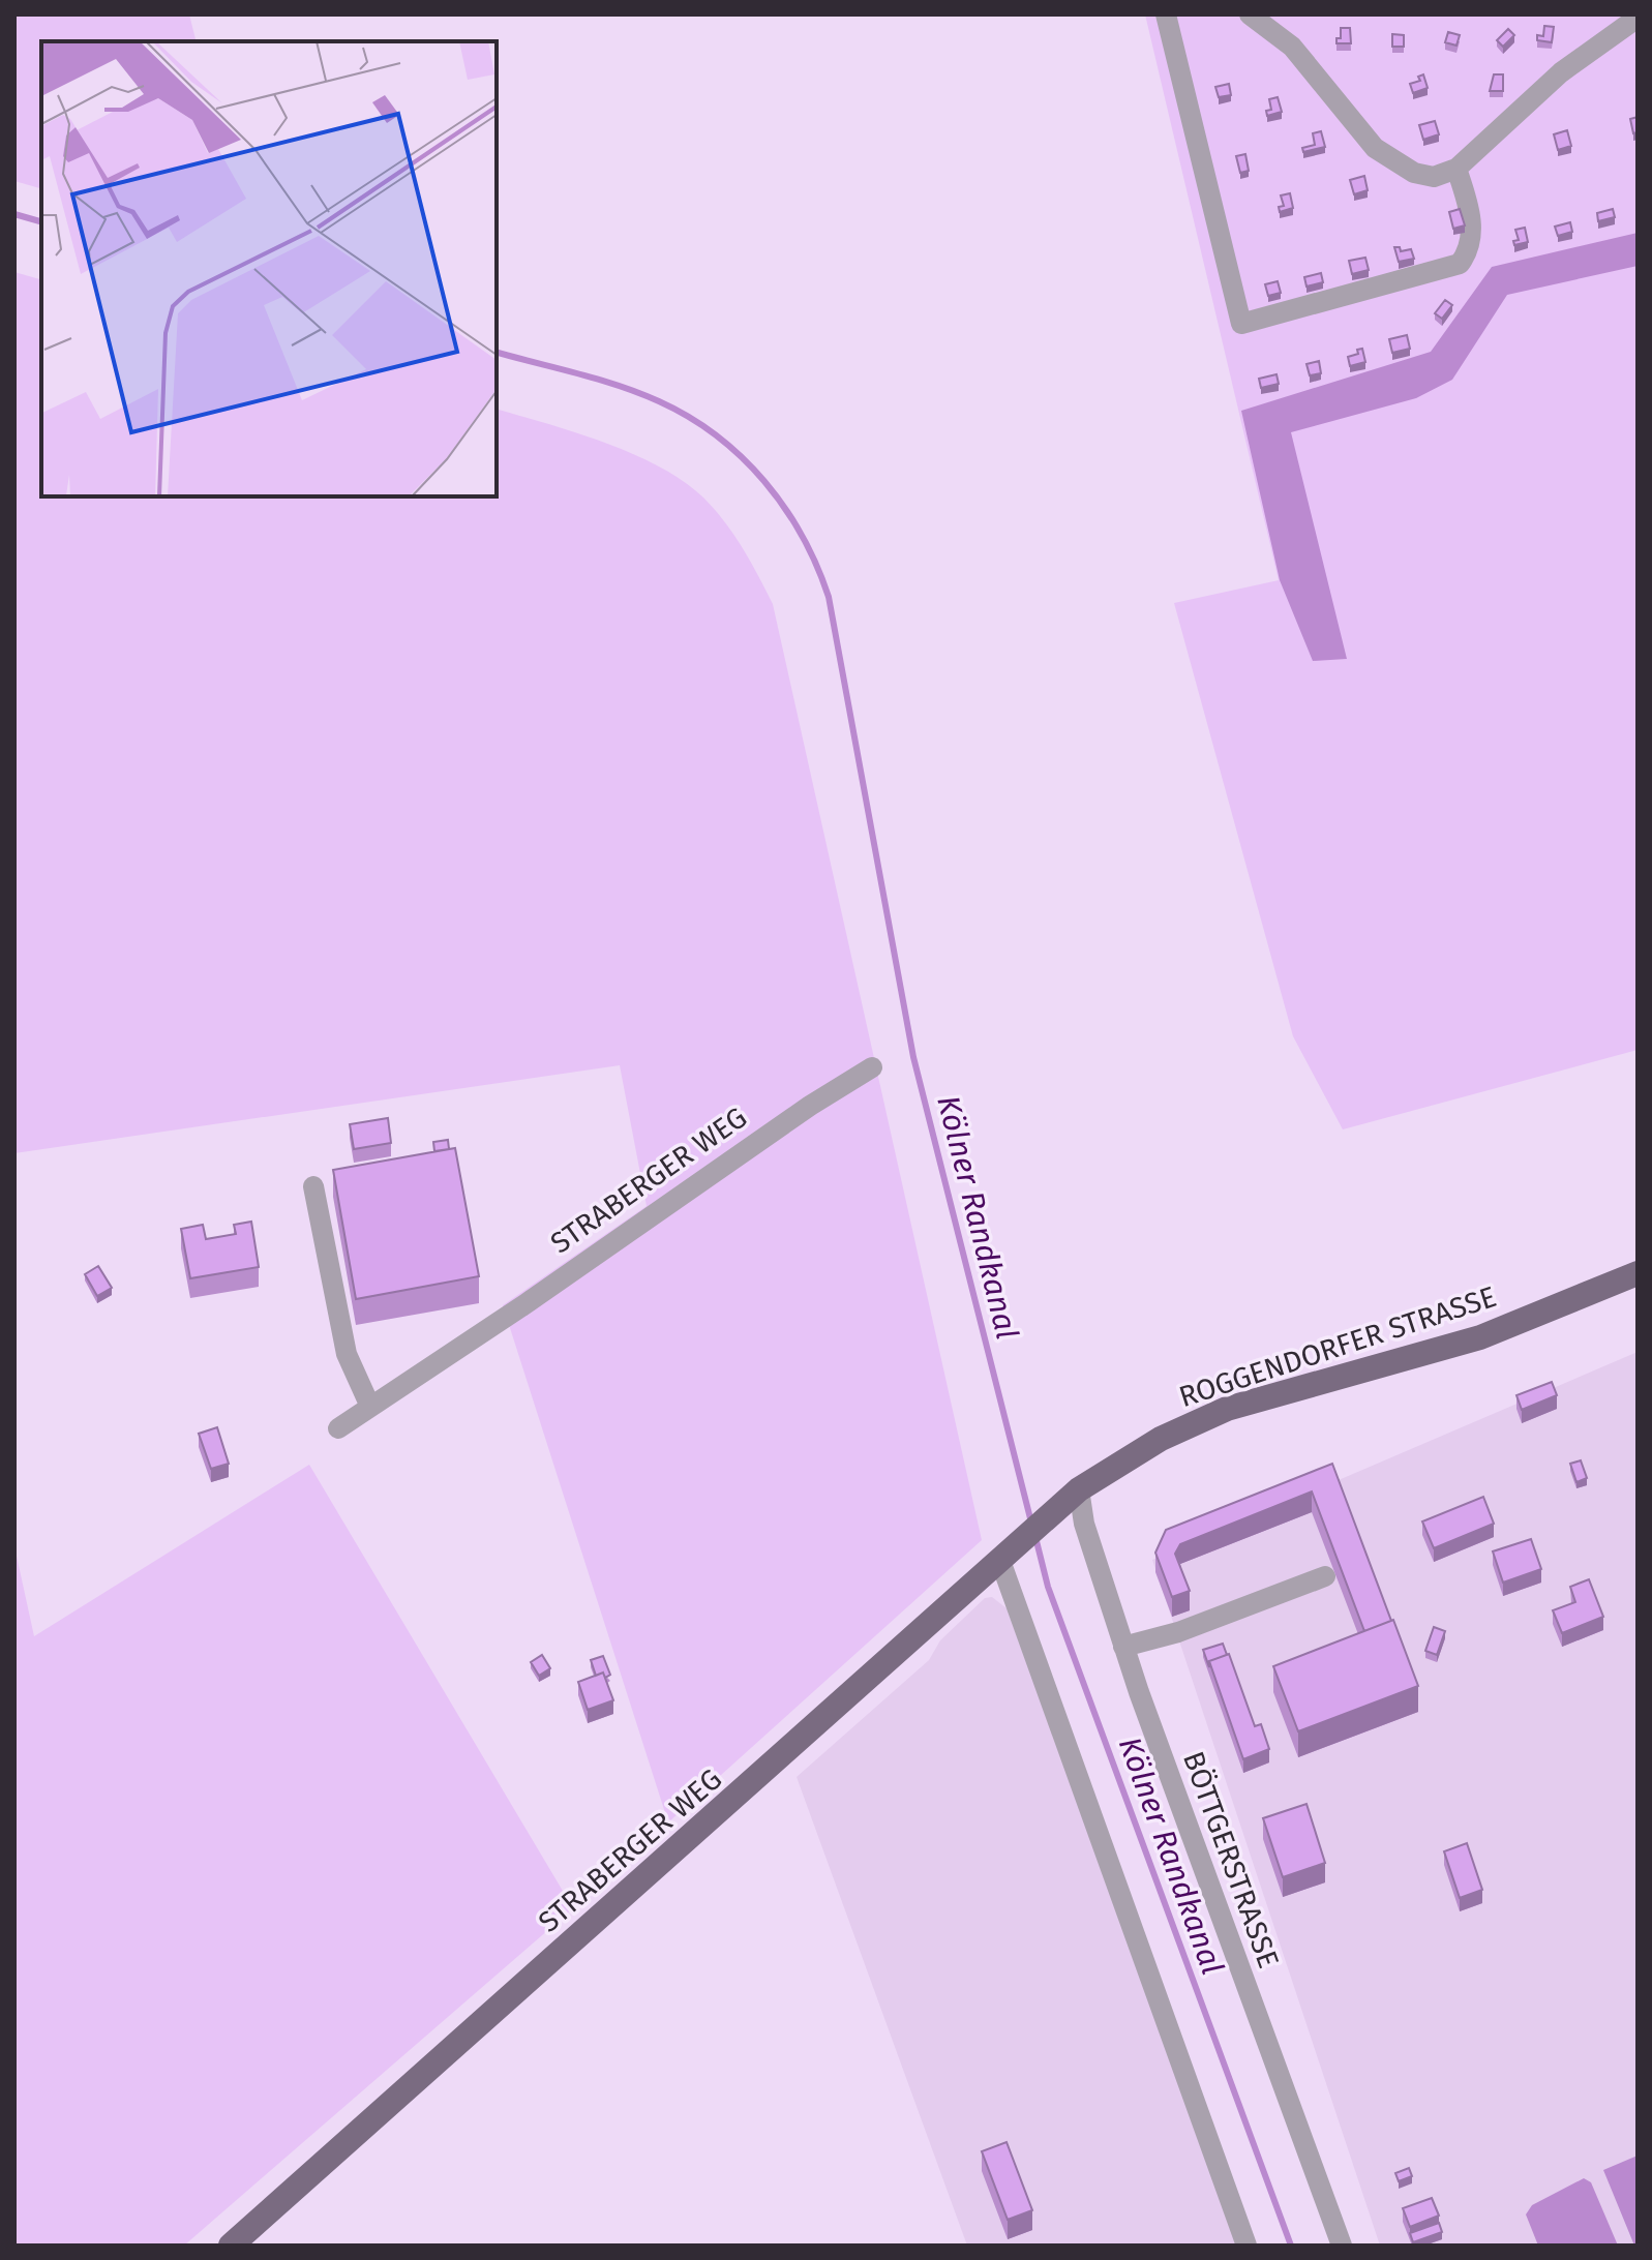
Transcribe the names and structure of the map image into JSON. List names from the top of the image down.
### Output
{
  "streets": {
    "main road": ["STRABERGER WEG", "ROGGENDORFER STRASSE"],
    "lane": ["BÖTTGERSTRASSE"]
  },
  "crossings": [
    ["STRABERGER WEG", "ROGGENDORFER STRASSE"],
    ["STRABERGER WEG", "BÖTTGERSTRASSE"],
    ["ROGGENDORFER STRASSE", "BÖTTGERSTRASSE"]
  ],
  "water": ["Kölner Randkanal"]
}
